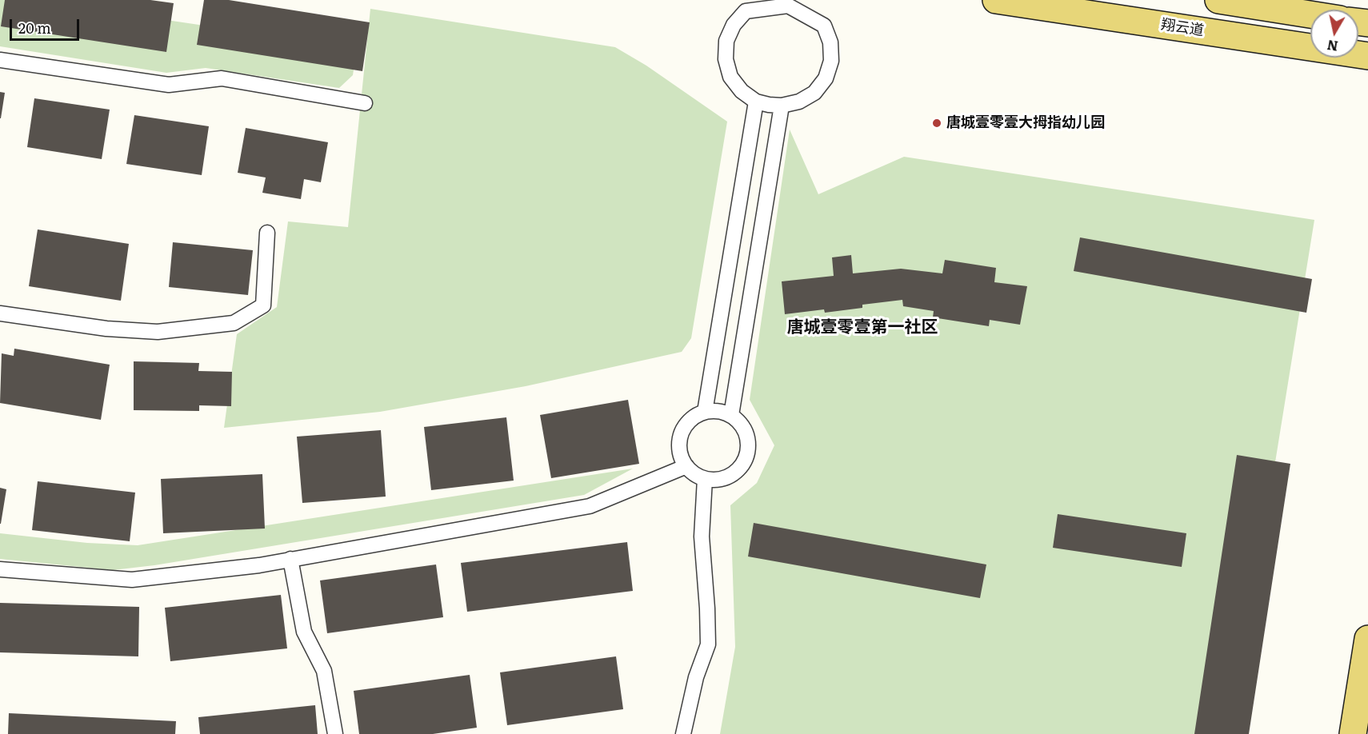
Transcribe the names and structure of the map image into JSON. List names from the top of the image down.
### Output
{
  "streets": {
    "main road": ["翔云道"]
  },
  "districts": ["唐城壹零壹第一社区"],
  "places": ["唐城壹零壹大拇指幼儿园"],
  "scale_bar": "20 m",
  "north": "bottom"
}
